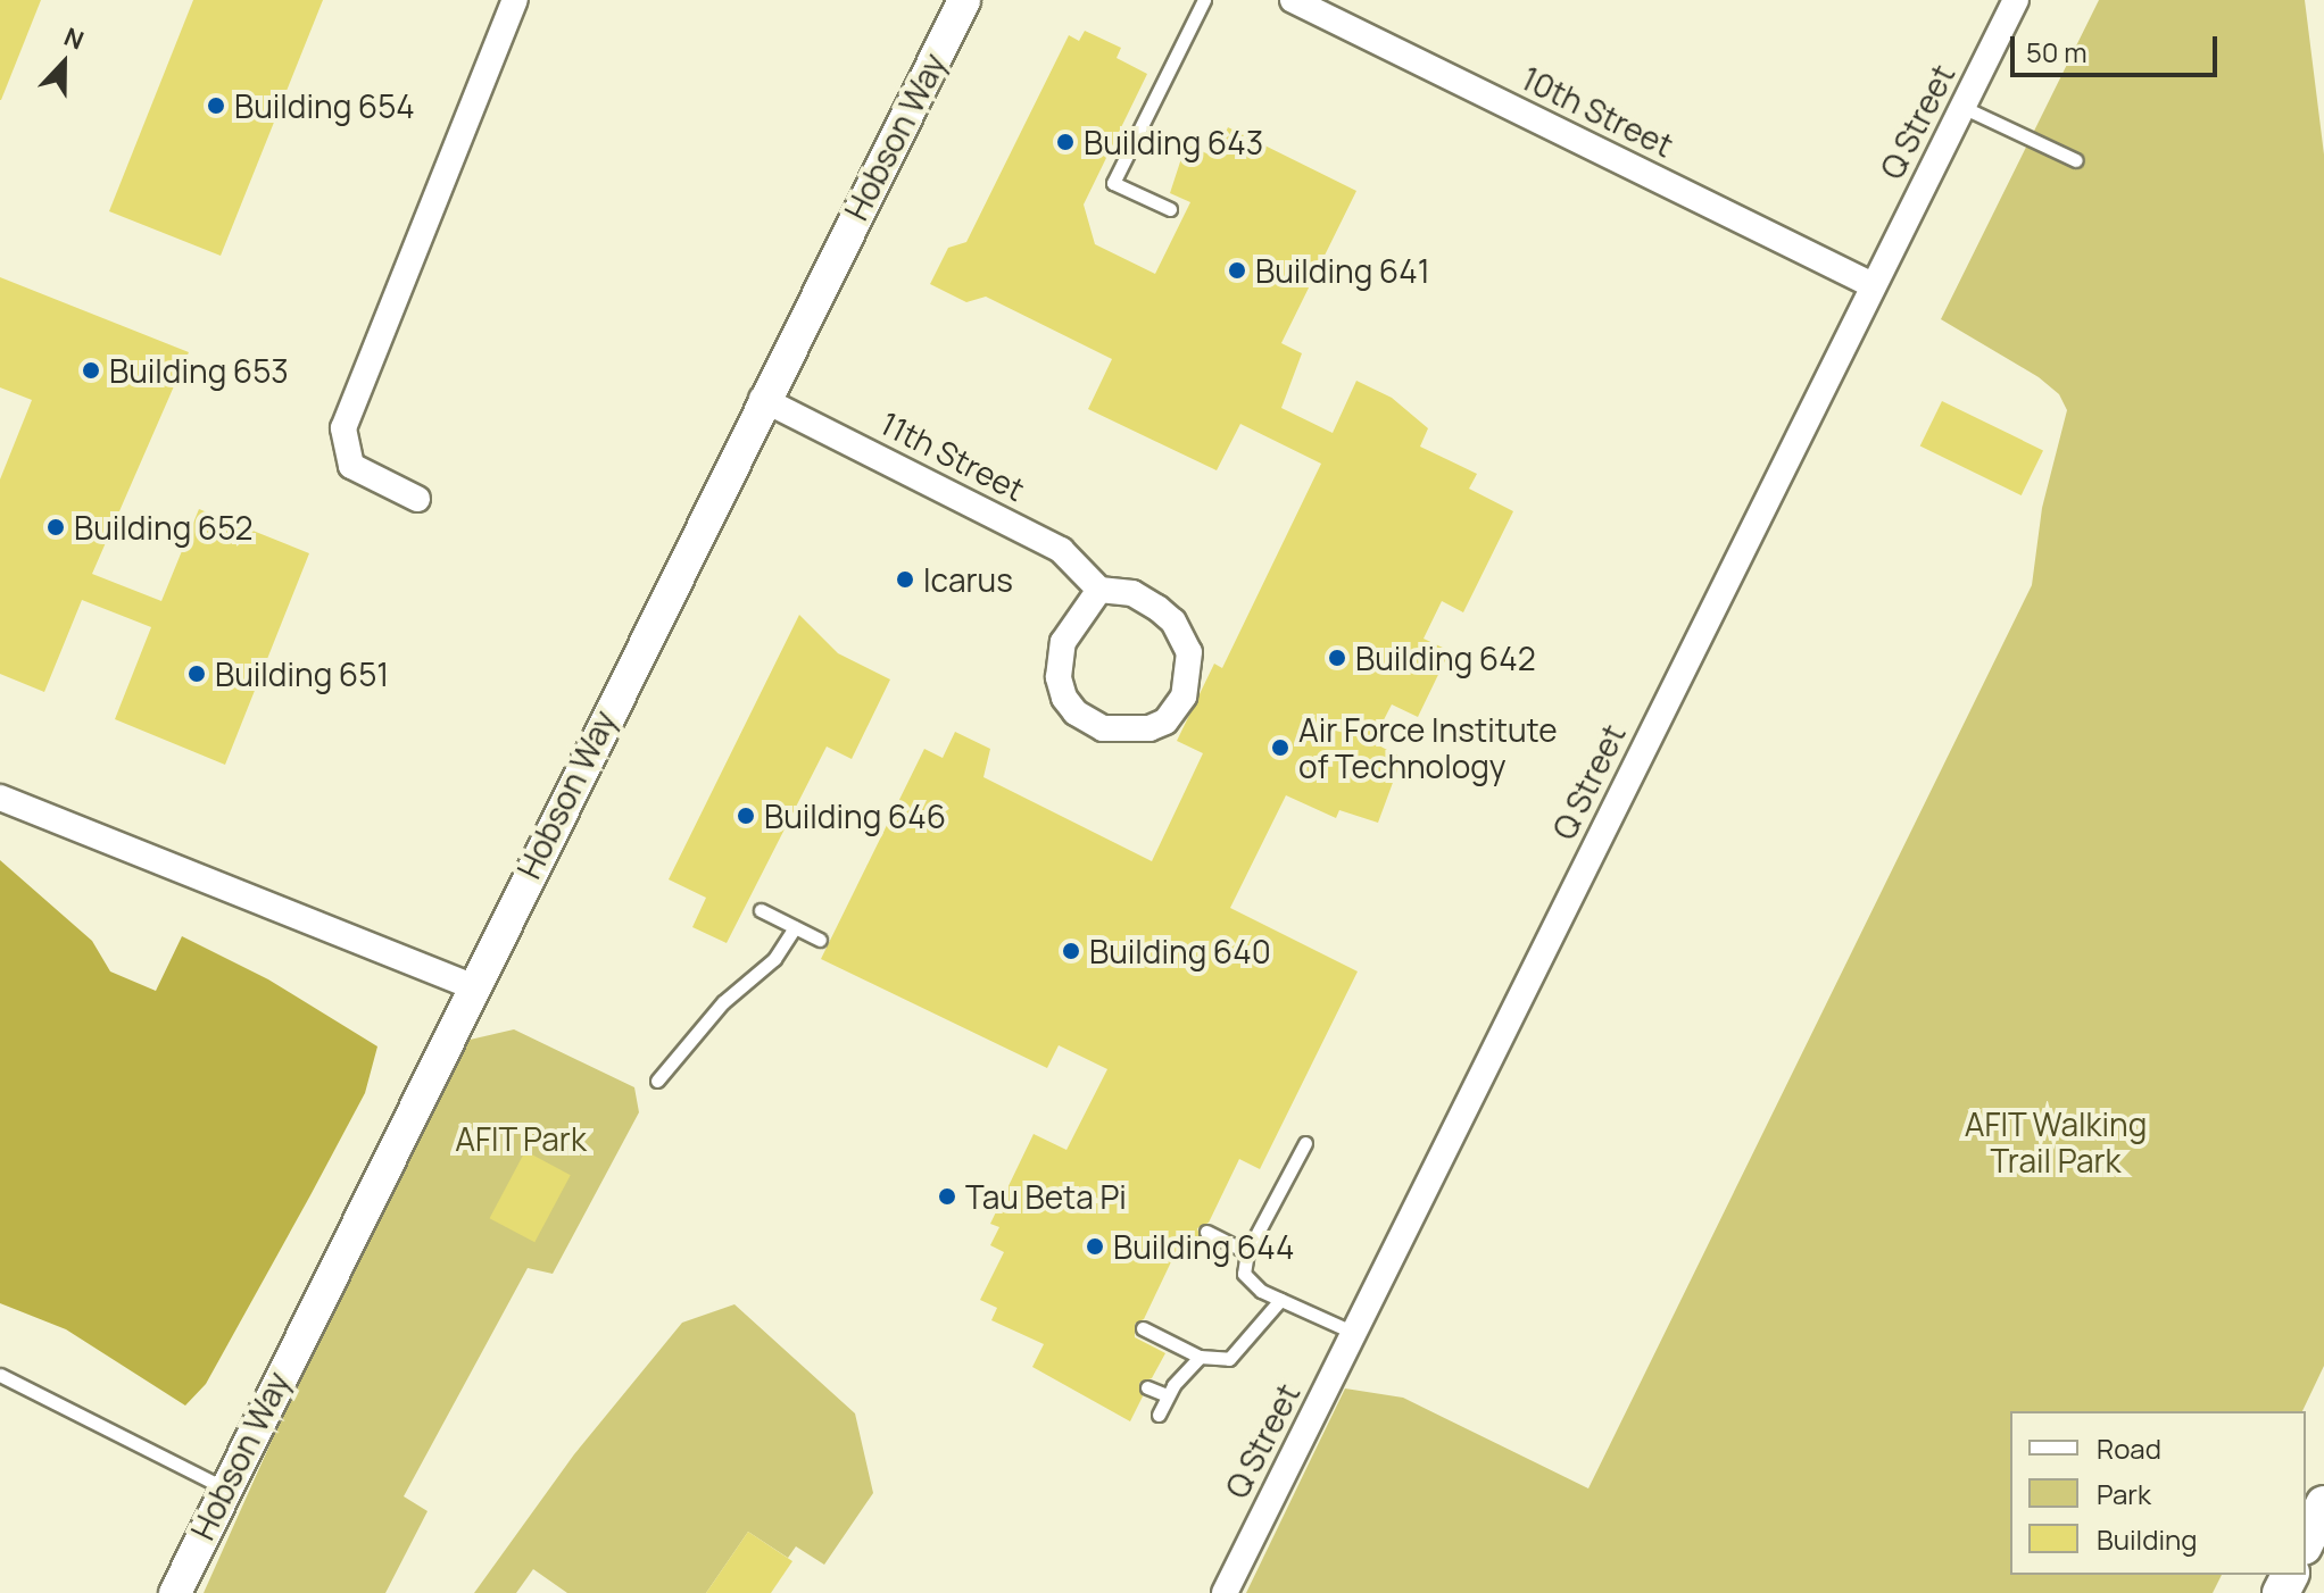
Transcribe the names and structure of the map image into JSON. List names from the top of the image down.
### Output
{
  "streets": {
    "street": [
      "10th Street",
      "Q Street",
      "Hobson Way",
      "11th Street"
    ]
  },
  "crossings": [
    ["10th Street", "Q Street"],
    ["Hobson Way", "11th Street"]
  ],
  "parks": ["AFIT Walking Trail Park", "AFIT Park"],
  "places": [
    "Building 654",
    "Building 643",
    "Building 641",
    "Building 653",
    "Building 652",
    "Icarus",
    "Building 642",
    "Building 651",
    "Air Force Institute of Technology",
    "Building 646",
    "Building 640",
    "Tau Beta Pi",
    "Building 644"
  ],
  "legend": ["Road", "Park", "Building"],
  "scale_bar": "50 m",
  "north": "top"
}
